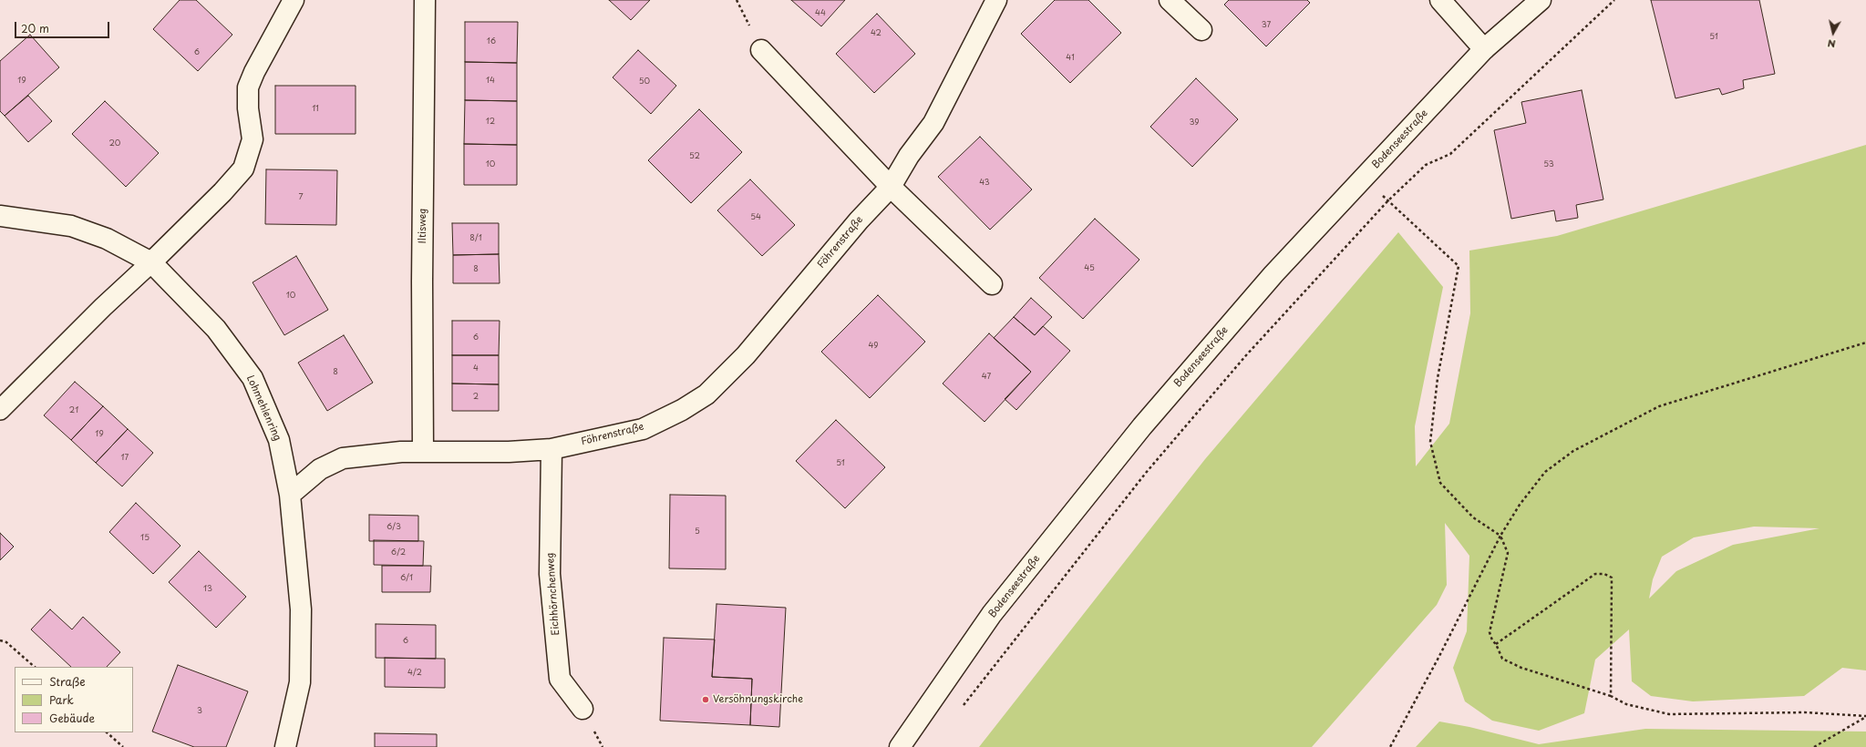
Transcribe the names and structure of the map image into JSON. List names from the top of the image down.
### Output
{
  "streets": {
    "street": [
      "Bodenseestraße",
      "Iltisweg",
      "Föhrenstraße",
      "Lohmehlenring",
      "Eichhörnchenweg"
    ]
  },
  "crossings": [
    ["Iltisweg", "Föhrenstraße"],
    ["Föhrenstraße", "Lohmehlenring"],
    ["Föhrenstraße", "Eichhörnchenweg"]
  ],
  "places": ["Versöhnungskirche"],
  "house_numbers": [
    "44",
    "37",
    "42",
    "51",
    "16",
    "6",
    "41",
    "19",
    "14",
    "50",
    "11",
    "12",
    "39",
    "20",
    "52",
    "10",
    "53",
    "43",
    "7",
    "54",
    "8/1",
    "45",
    "8",
    "10",
    "6",
    "49",
    "4",
    "8",
    "47",
    "2",
    "21",
    "19",
    "17",
    "51",
    "6/3",
    "5",
    "15",
    "6/2",
    "6/1",
    "13",
    "6",
    "4/2",
    "3"
  ],
  "legend": ["Straße", "Park", "Gebäude"],
  "scale_bar": "20 m",
  "north": "bottom"
}
